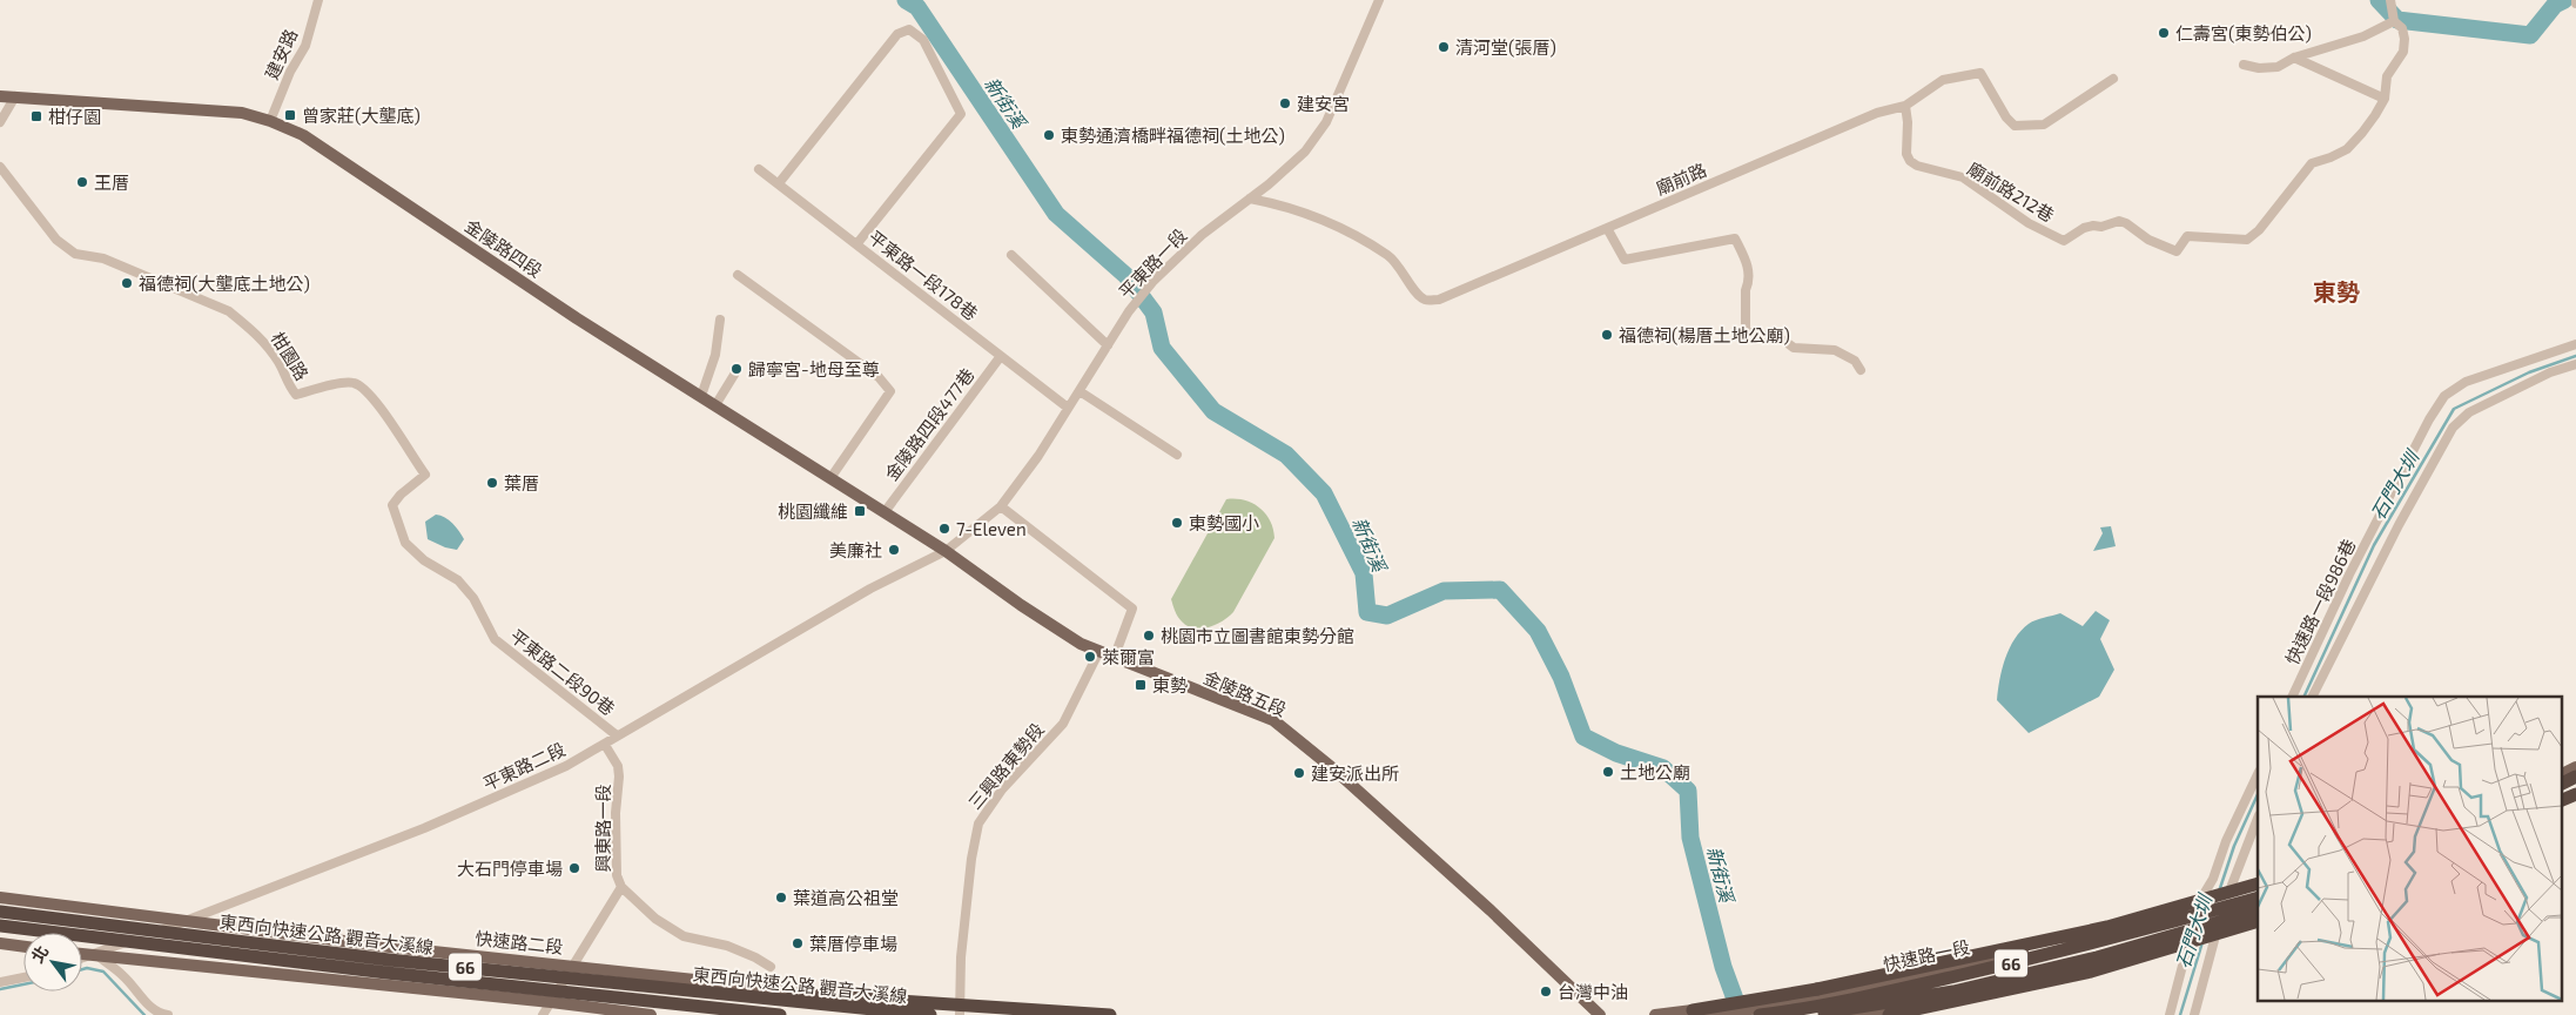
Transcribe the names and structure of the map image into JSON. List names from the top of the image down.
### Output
{
  "streets": {
    "highway": ["東西向快速公路 觀音大溪線", "66"],
    "main road": [
      "金陵路四段",
      "金陵路五段",
      "快速路二段",
      "快速路一段"
    ],
    "street": [
      "建安路",
      "廟前路",
      "廟前路212巷",
      "平東路一段",
      "平東路一段178巷",
      "柑園路",
      "金陵路四段477巷",
      "快速路一段986巷",
      "平東路二段90巷",
      "平東路二段",
      "三興路東勢段",
      "興東路一段"
    ]
  },
  "crossings": [
    ["建安路", "金陵路四段"],
    ["廟前路", "廟前路212巷"],
    ["廟前路", "平東路一段"],
    ["金陵路四段", "平東路一段"],
    ["金陵路四段", "金陵路四段477巷"],
    ["金陵路四段", "金陵路五段"],
    ["金陵路四段", "平東路二段"],
    ["平東路一段", "平東路一段178巷"],
    ["平東路一段", "金陵路五段"],
    ["平東路一段", "平東路二段"],
    ["平東路一段178巷", "金陵路四段477巷"],
    ["柑園路", "平東路二段90巷"],
    ["平東路二段90巷", "平東路二段"],
    ["金陵路五段", "平東路二段"],
    ["金陵路五段", "三興路東勢段"],
    ["平東路二段", "興東路一段"],
    ["平東路二段", "快速路二段"],
    ["平東路二段", "66"],
    ["三興路東勢段", "快速路二段"],
    ["興東路一段", "快速路二段"],
    ["興東路一段", "66"],
    ["快速路一段", "66"]
  ],
  "districts": ["東勢"],
  "water": ["新街溪", "石門大圳"],
  "places": {
    "other": [
      "仁壽宮(東勢伯公)",
      "清河堂(張厝)",
      "建安宮",
      "東勢通濟橋畔福德祠(土地公)",
      "王厝",
      "福德祠(大壟底土地公)",
      "福德祠(楊厝土地公廟)",
      "歸寧宮-地母至尊",
      "葉厝",
      "東勢國小",
      "7-Eleven",
      "美廉社",
      "桃園市立圖書館東勢分館",
      "萊爾富",
      "土地公廟",
      "建安派出所",
      "大石門停車場",
      "葉道高公祖堂",
      "葉厝停車場",
      "台灣中油"
    ],
    "transit": [
      "曾家莊(大壟底)",
      "柑仔園",
      "桃園纖維",
      "東勢"
    ]
  },
  "north": "top left"
}
